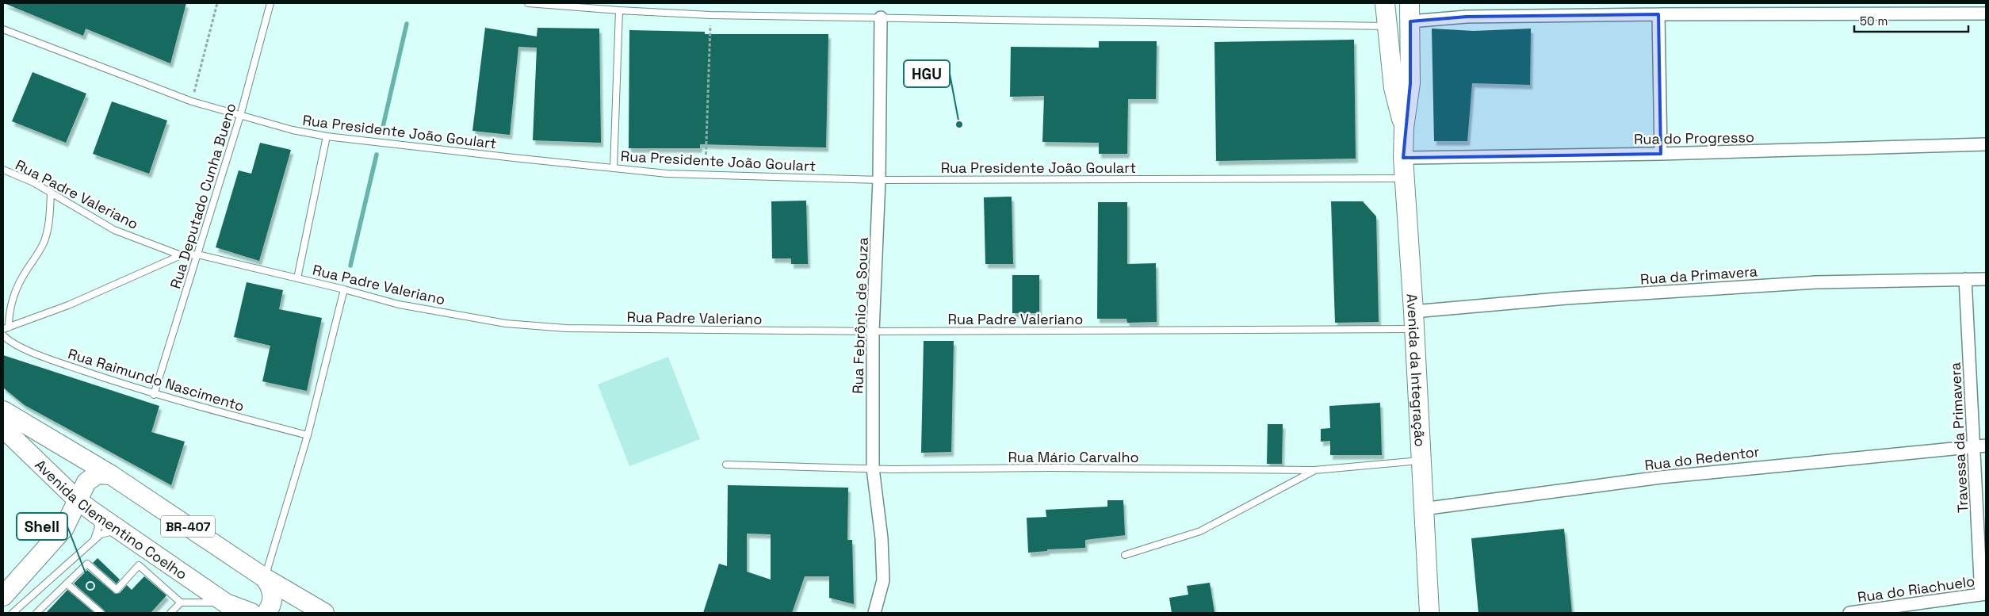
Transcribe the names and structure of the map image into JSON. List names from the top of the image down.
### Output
{
  "streets": {
    "main road": ["Avenida da Integração", "Avenida Clementino Coelho", "BR-407"],
    "street": [
      "Rua do Progresso",
      "Rua da Primavera",
      "Rua Febrônio de Souza",
      "Travessa da Primavera",
      "Rua do Redentor",
      "Rua do Riachuelo"
    ],
    "lane": [
      "Rua Presidente João Goulart",
      "Rua Padre Valeriano",
      "Rua Deputado Cunha Bueno",
      "Rua Raimundo Nascimento",
      "Rua Mário Carvalho"
    ]
  },
  "crossings": [
    ["Rua Presidente João Goulart", "Rua Deputado Cunha Bueno"],
    ["Rua Presidente João Goulart", "Rua Febrônio de Souza"],
    ["Rua Presidente João Goulart", "Avenida da Integração"],
    ["Rua do Progresso", "Avenida da Integração"],
    ["Rua Padre Valeriano", "Rua Deputado Cunha Bueno"],
    ["Rua Padre Valeriano", "Rua da Primavera"],
    ["Rua Padre Valeriano", "Rua Febrônio de Souza"],
    ["Rua Padre Valeriano", "Avenida da Integração"],
    ["Rua Deputado Cunha Bueno", "Rua Raimundo Nascimento"],
    ["Rua da Primavera", "Avenida da Integração"],
    ["Rua da Primavera", "Travessa da Primavera"],
    ["Rua Febrônio de Souza", "Rua Mário Carvalho"],
    ["Avenida da Integração", "Rua Mário Carvalho"],
    ["Avenida da Integração", "Rua do Redentor"],
    ["Travessa da Primavera", "Rua do Redentor"],
    ["Travessa da Primavera", "Rua do Riachuelo"],
    ["Avenida Clementino Coelho", "BR-407"]
  ],
  "places": ["HGU", "Shell"],
  "scale_bar": "50 m"
}
